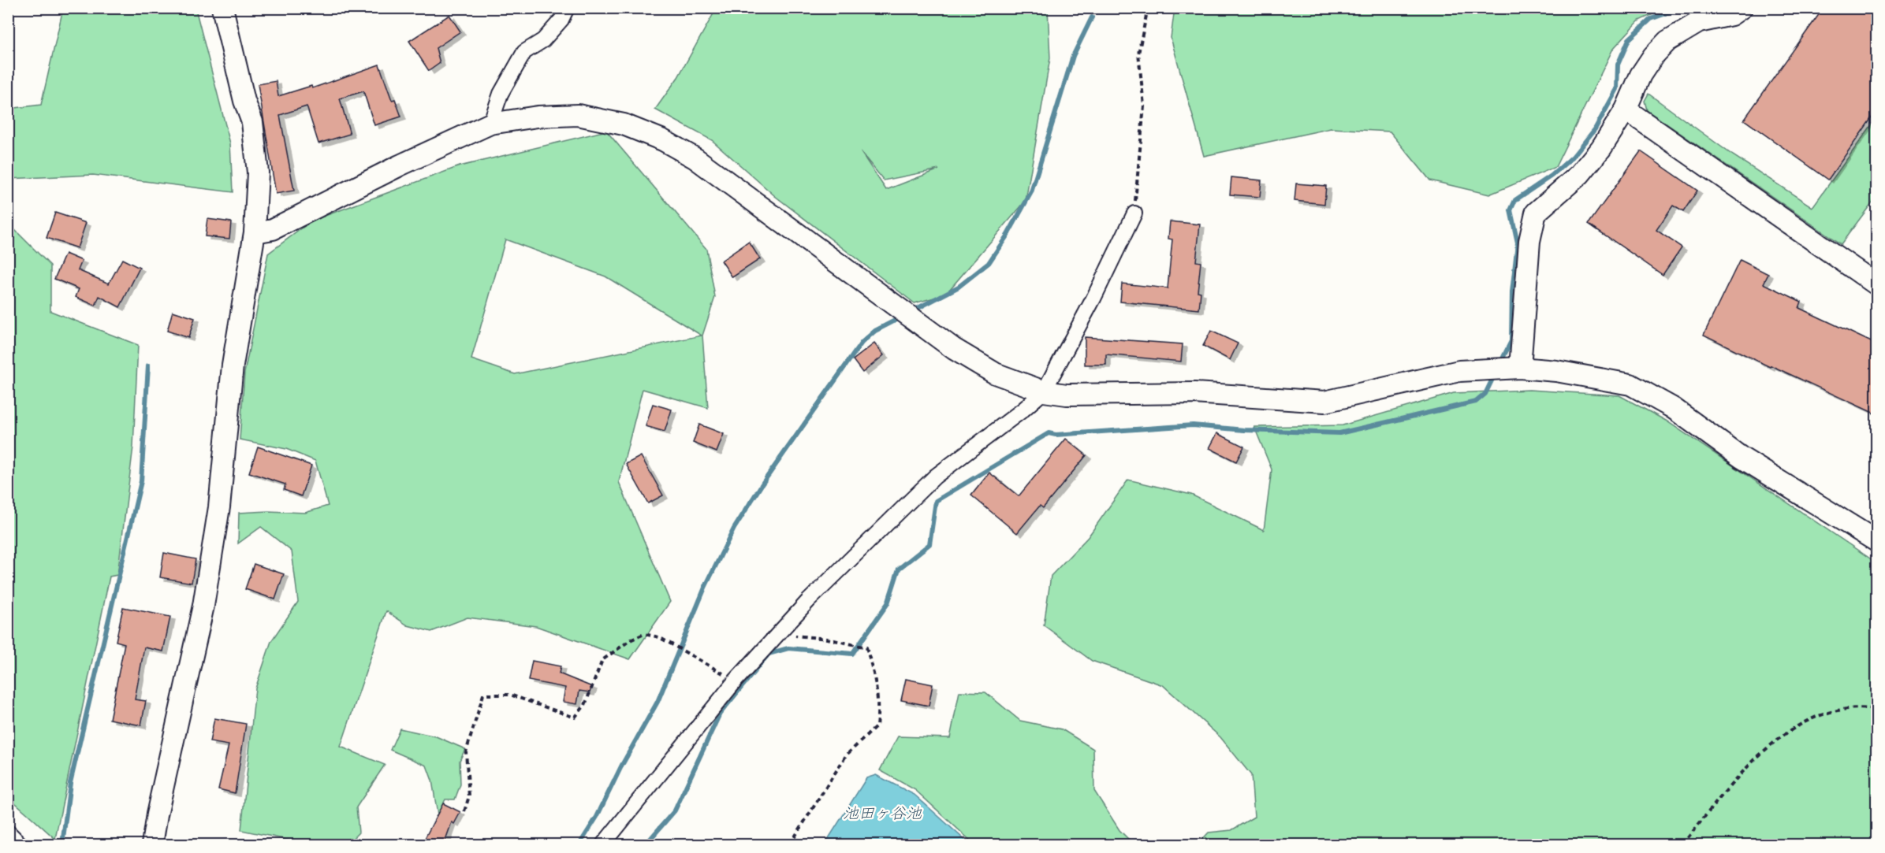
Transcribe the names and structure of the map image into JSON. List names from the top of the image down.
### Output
{
  "water": ["池田ヶ谷池"]
}
